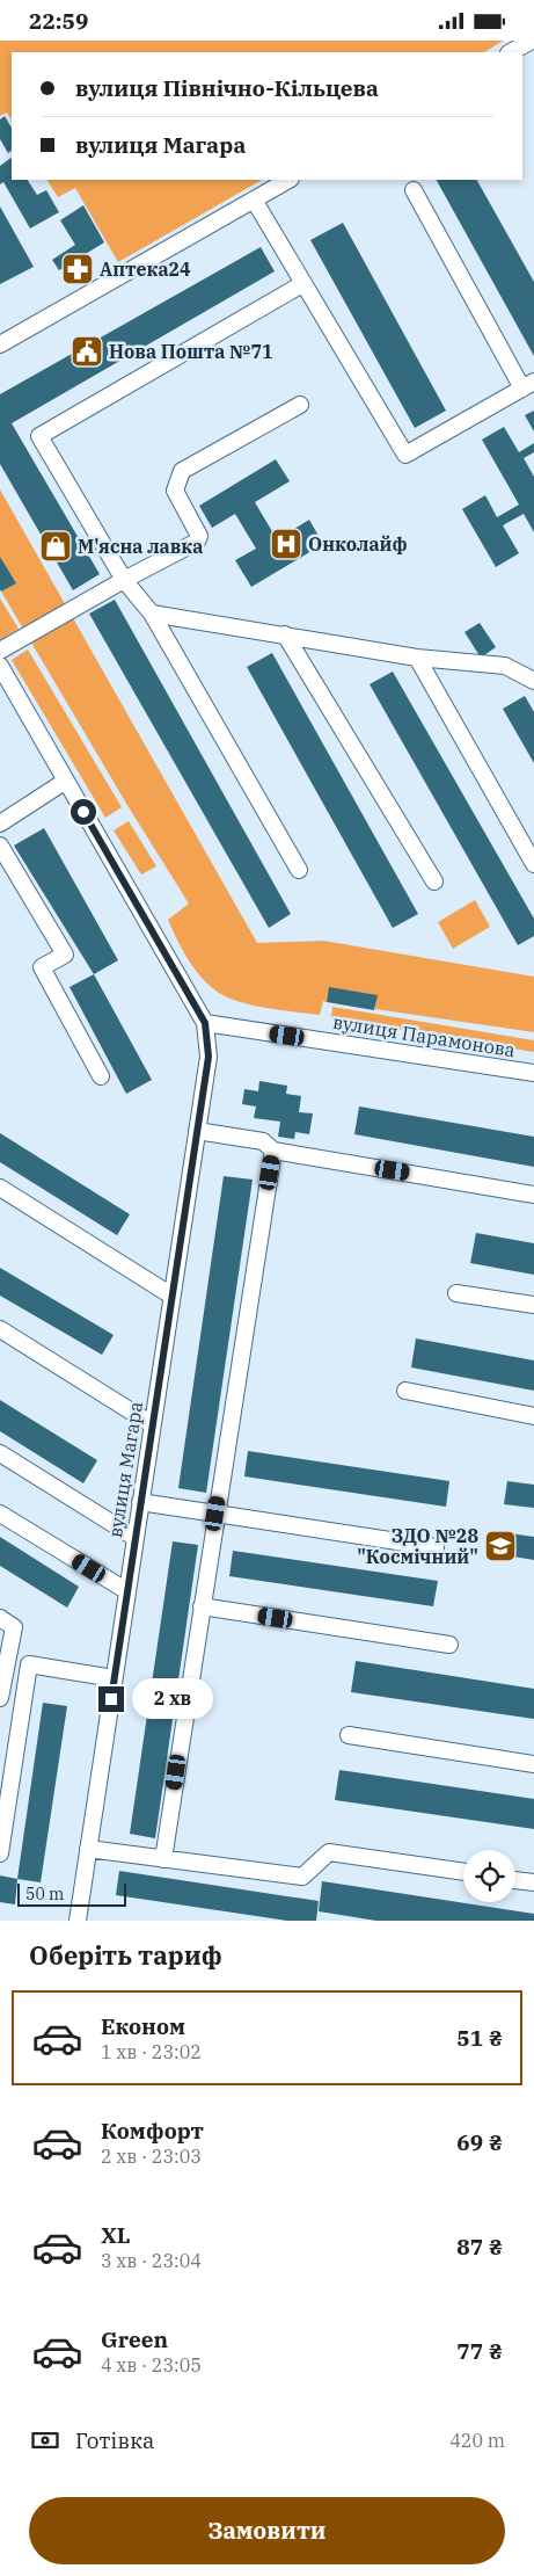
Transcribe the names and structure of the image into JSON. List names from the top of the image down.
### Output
{
  "streets": {
    "street": ["вулиця Парамонова", "вулиця Магара"]
  },
  "crossings": [
    ["вулиця Парамонова", "вулиця Магара"]
  ],
  "places": {
    "pharmacy": ["Аптека24"],
    "public building": ["Нова Пошта №71"],
    "hospital": ["Онколайф"],
    "shop": ["М'ясна лавка"],
    "school or university": ["ЗДО №28 \"Космічний\""]
  },
  "scale_bar": "50 m",
  "page": {
    "status": "22:59",
    "banner": ["вулиця Північно-Кільцева", "вулиця Магара"],
    "bubble": "2 хв",
    "scale": "50 m",
    "heading": "Оберіть тариф",
    "list": [
      {
        "name": "Економ",
        "note": "1 хв · 23:02",
        "value": "51 ₴"
      },
      {
        "name": "Комфорт",
        "note": "2 хв · 23:03",
        "value": "69 ₴"
      },
      {
        "name": "XL",
        "note": "3 хв · 23:04",
        "value": "87 ₴"
      },
      {
        "name": "Green",
        "note": "4 хв · 23:05",
        "value": "77 ₴"
      }
    ],
    "pay": ["Готівка", "420 m"],
    "buttons": "Замовити"
  }
}
